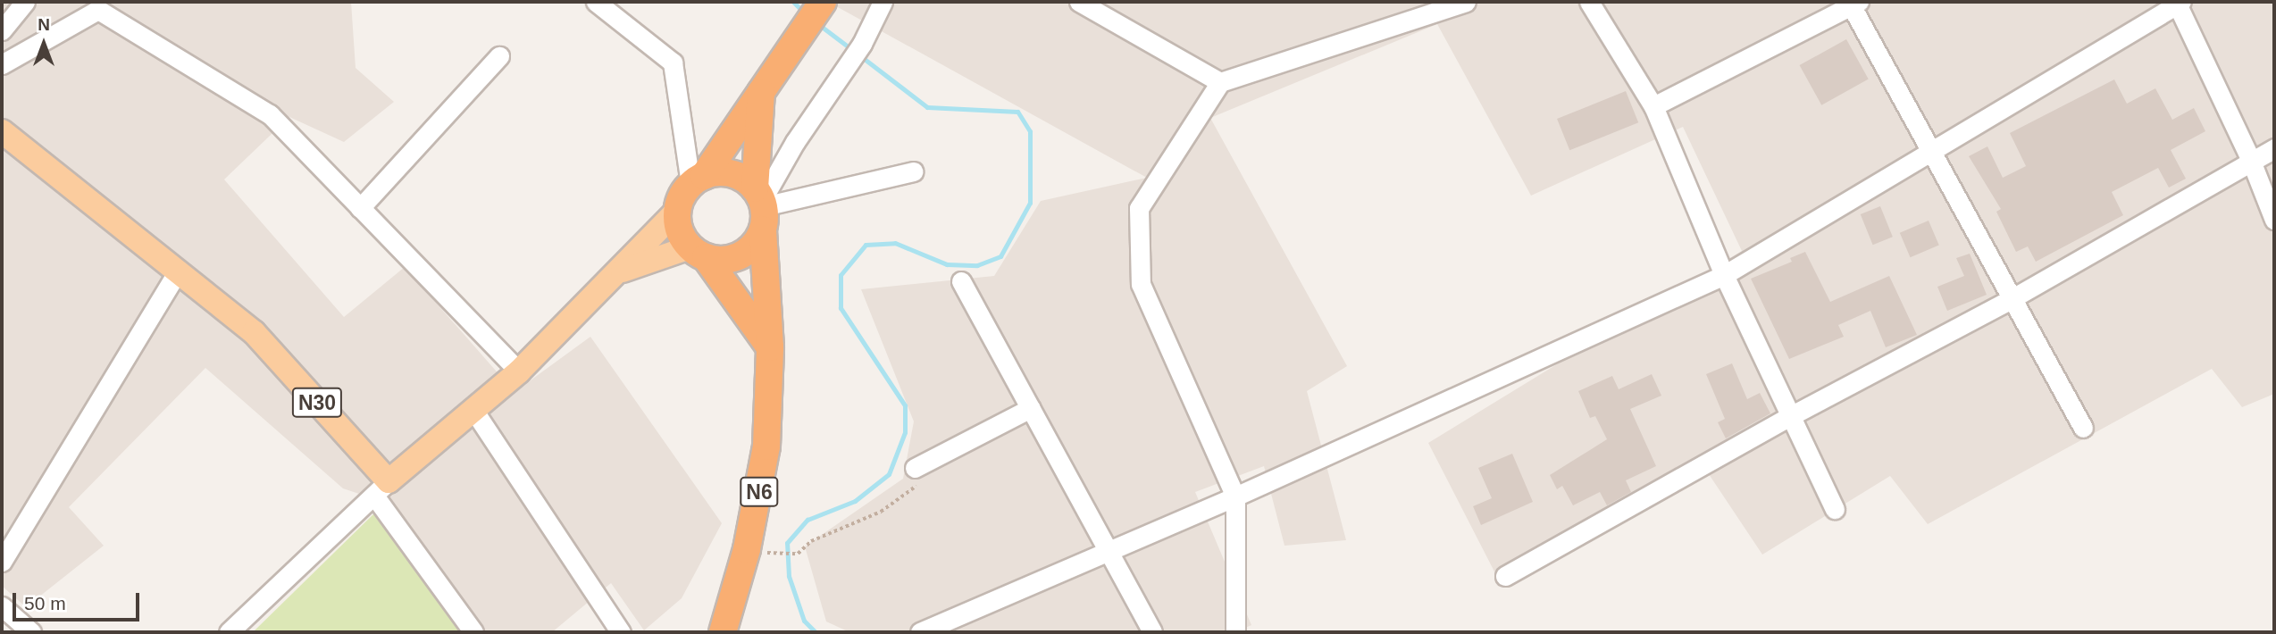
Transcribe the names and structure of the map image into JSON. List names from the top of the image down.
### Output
{
  "streets": {
    "highway": ["N6"],
    "main road": ["N30"]
  },
  "scale_bar": "50 m",
  "north": "top"
}
